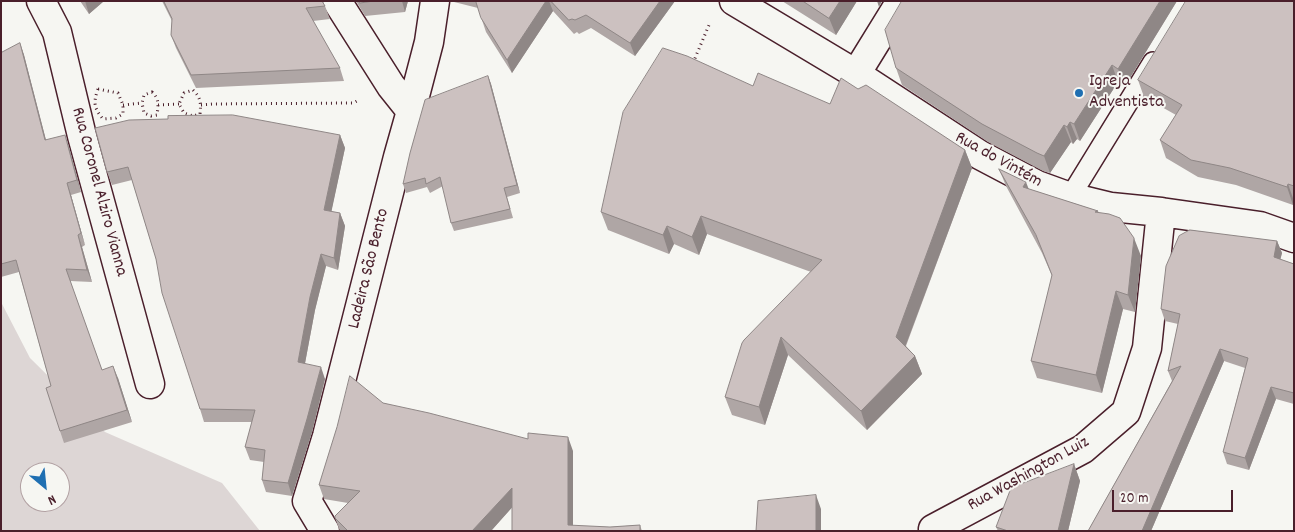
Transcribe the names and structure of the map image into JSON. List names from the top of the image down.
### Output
{
  "streets": {
    "street": [
      "Rua do Vintém",
      "Rua Coronel Alziro Vianna",
      "Ladeira São Bento",
      "Rua Washington Luiz"
    ]
  },
  "crossings": [
    ["Rua do Vintém", "Rua Washington Luiz"]
  ],
  "places": ["Igreja Adventista"],
  "scale_bar": "20 m",
  "north": "bottom right"
}
